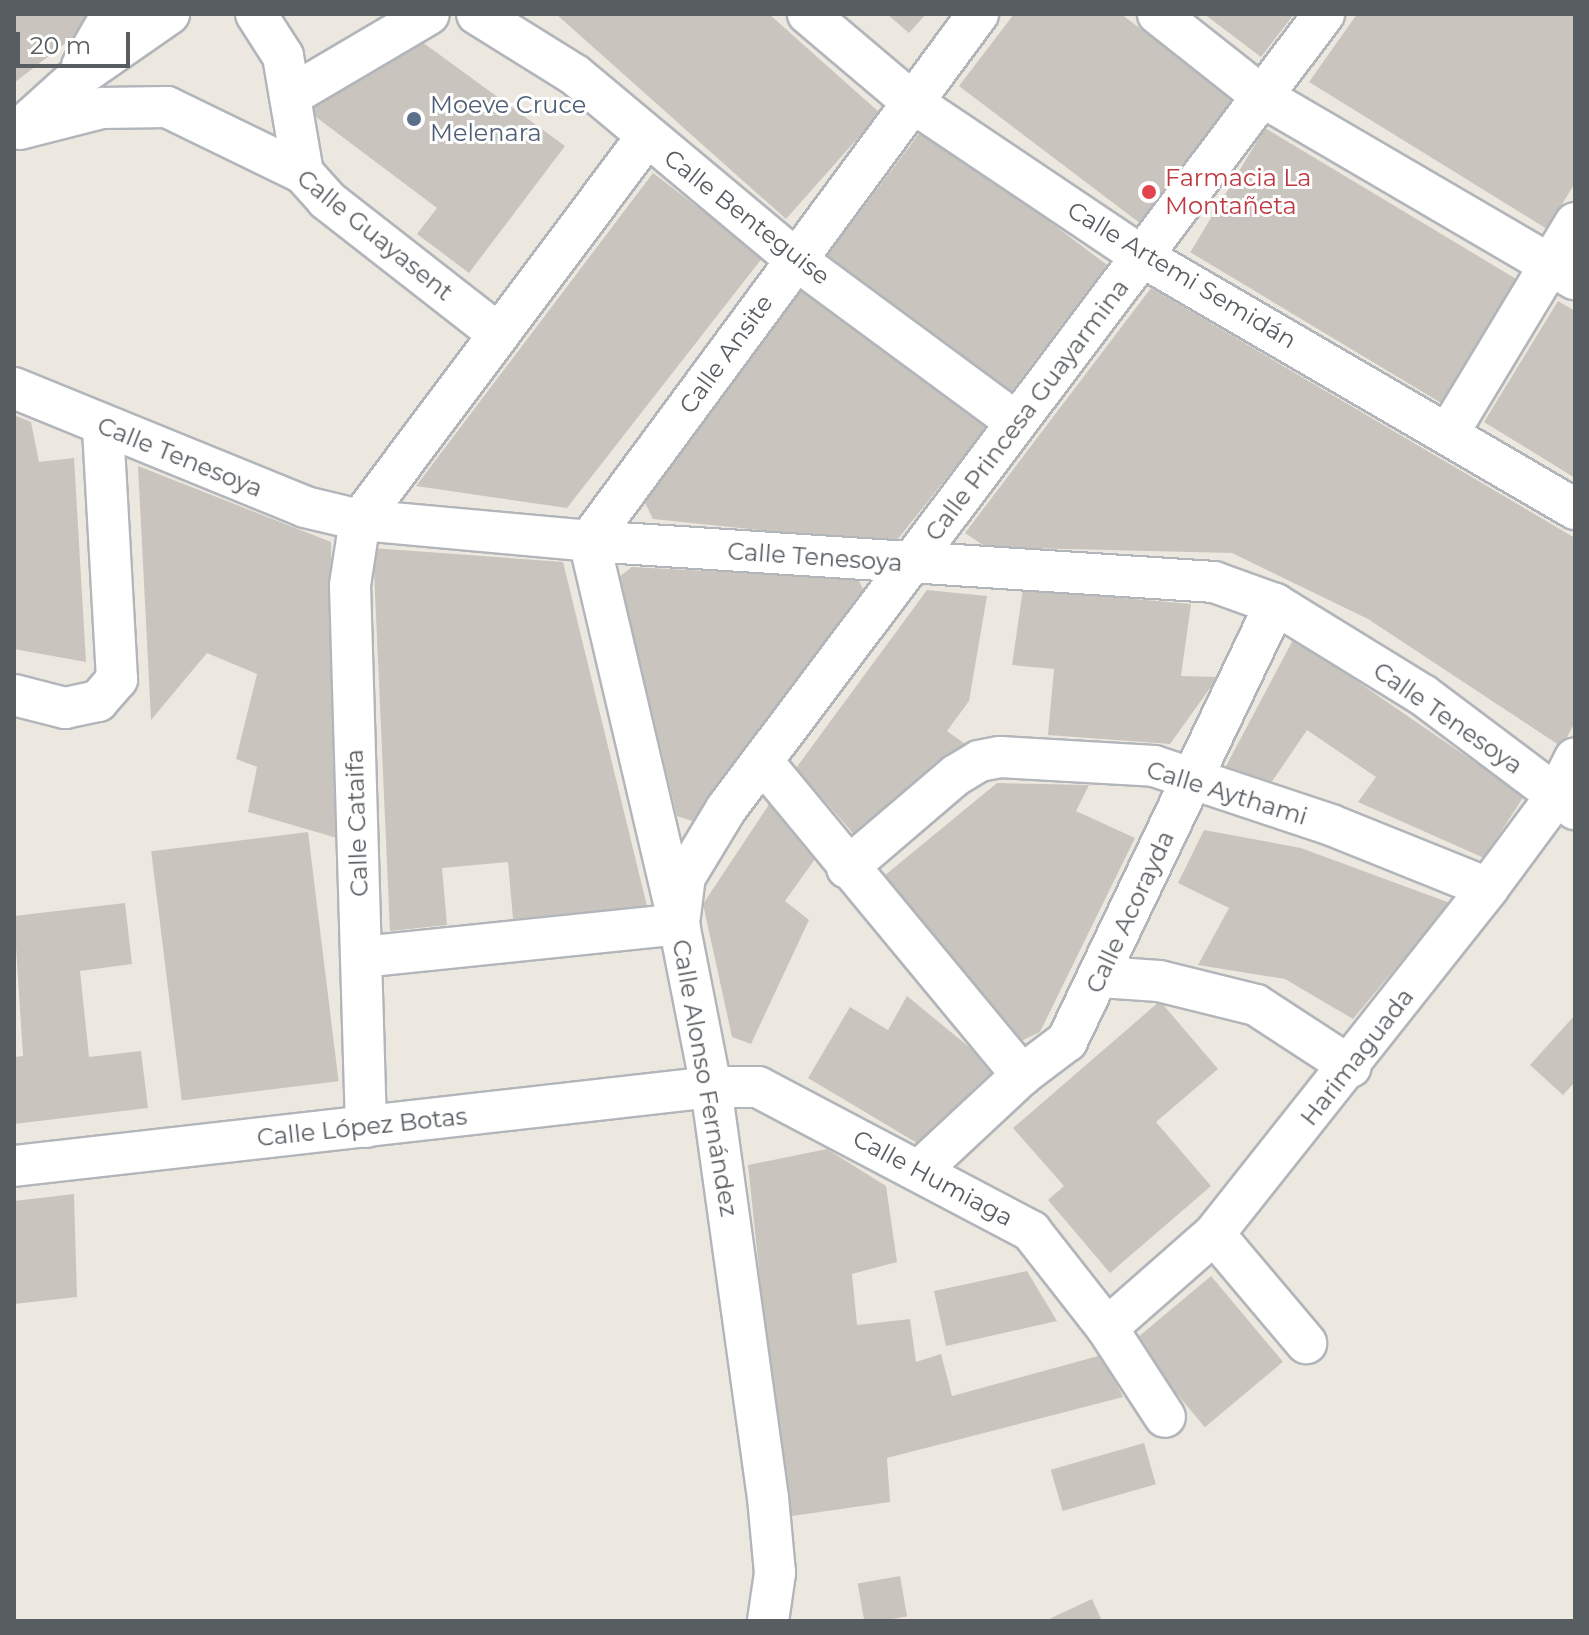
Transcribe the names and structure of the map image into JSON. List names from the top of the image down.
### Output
{
  "streets": {
    "street": [
      "Calle Benteguise",
      "Calle Guayasent",
      "Calle Artemi Semidán",
      "Calle Ansite",
      "Calle Princesa Guayarmina",
      "Calle Tenesoya",
      "Calle Aythami",
      "Calle Cataifa",
      "Calle Acorayda",
      "Harimaguada",
      "Calle Alonso Fernández",
      "Calle López Botas",
      "Calle Humiaga"
    ]
  },
  "crossings": [
    ["Calle Benteguise", "Calle Ansite"],
    ["Calle Benteguise", "Calle Princesa Guayarmina"],
    ["Calle Artemi Semidán", "Calle Ansite"],
    ["Calle Artemi Semidán", "Calle Princesa Guayarmina"],
    ["Calle Ansite", "Calle Tenesoya"],
    ["Calle Ansite", "Calle Alonso Fernández"],
    ["Calle Princesa Guayarmina", "Calle Tenesoya"],
    ["Calle Princesa Guayarmina", "Calle Alonso Fernández"],
    ["Calle Tenesoya", "Calle Cataifa"],
    ["Calle Tenesoya", "Calle Acorayda"],
    ["Calle Tenesoya", "Harimaguada"],
    ["Calle Tenesoya", "Calle Alonso Fernández"],
    ["Calle Aythami", "Calle Acorayda"],
    ["Calle Aythami", "Harimaguada"],
    ["Calle Cataifa", "Calle López Botas"],
    ["Calle Acorayda", "Calle Humiaga"],
    ["Harimaguada", "Calle Humiaga"],
    ["Calle Alonso Fernández", "Calle López Botas"],
    ["Calle Alonso Fernández", "Calle Humiaga"],
    ["Calle López Botas", "Calle Humiaga"]
  ],
  "places": ["Moeve Cruce Melenara", "Farmacia La Montañeta"],
  "scale_bar": "20 m"
}
